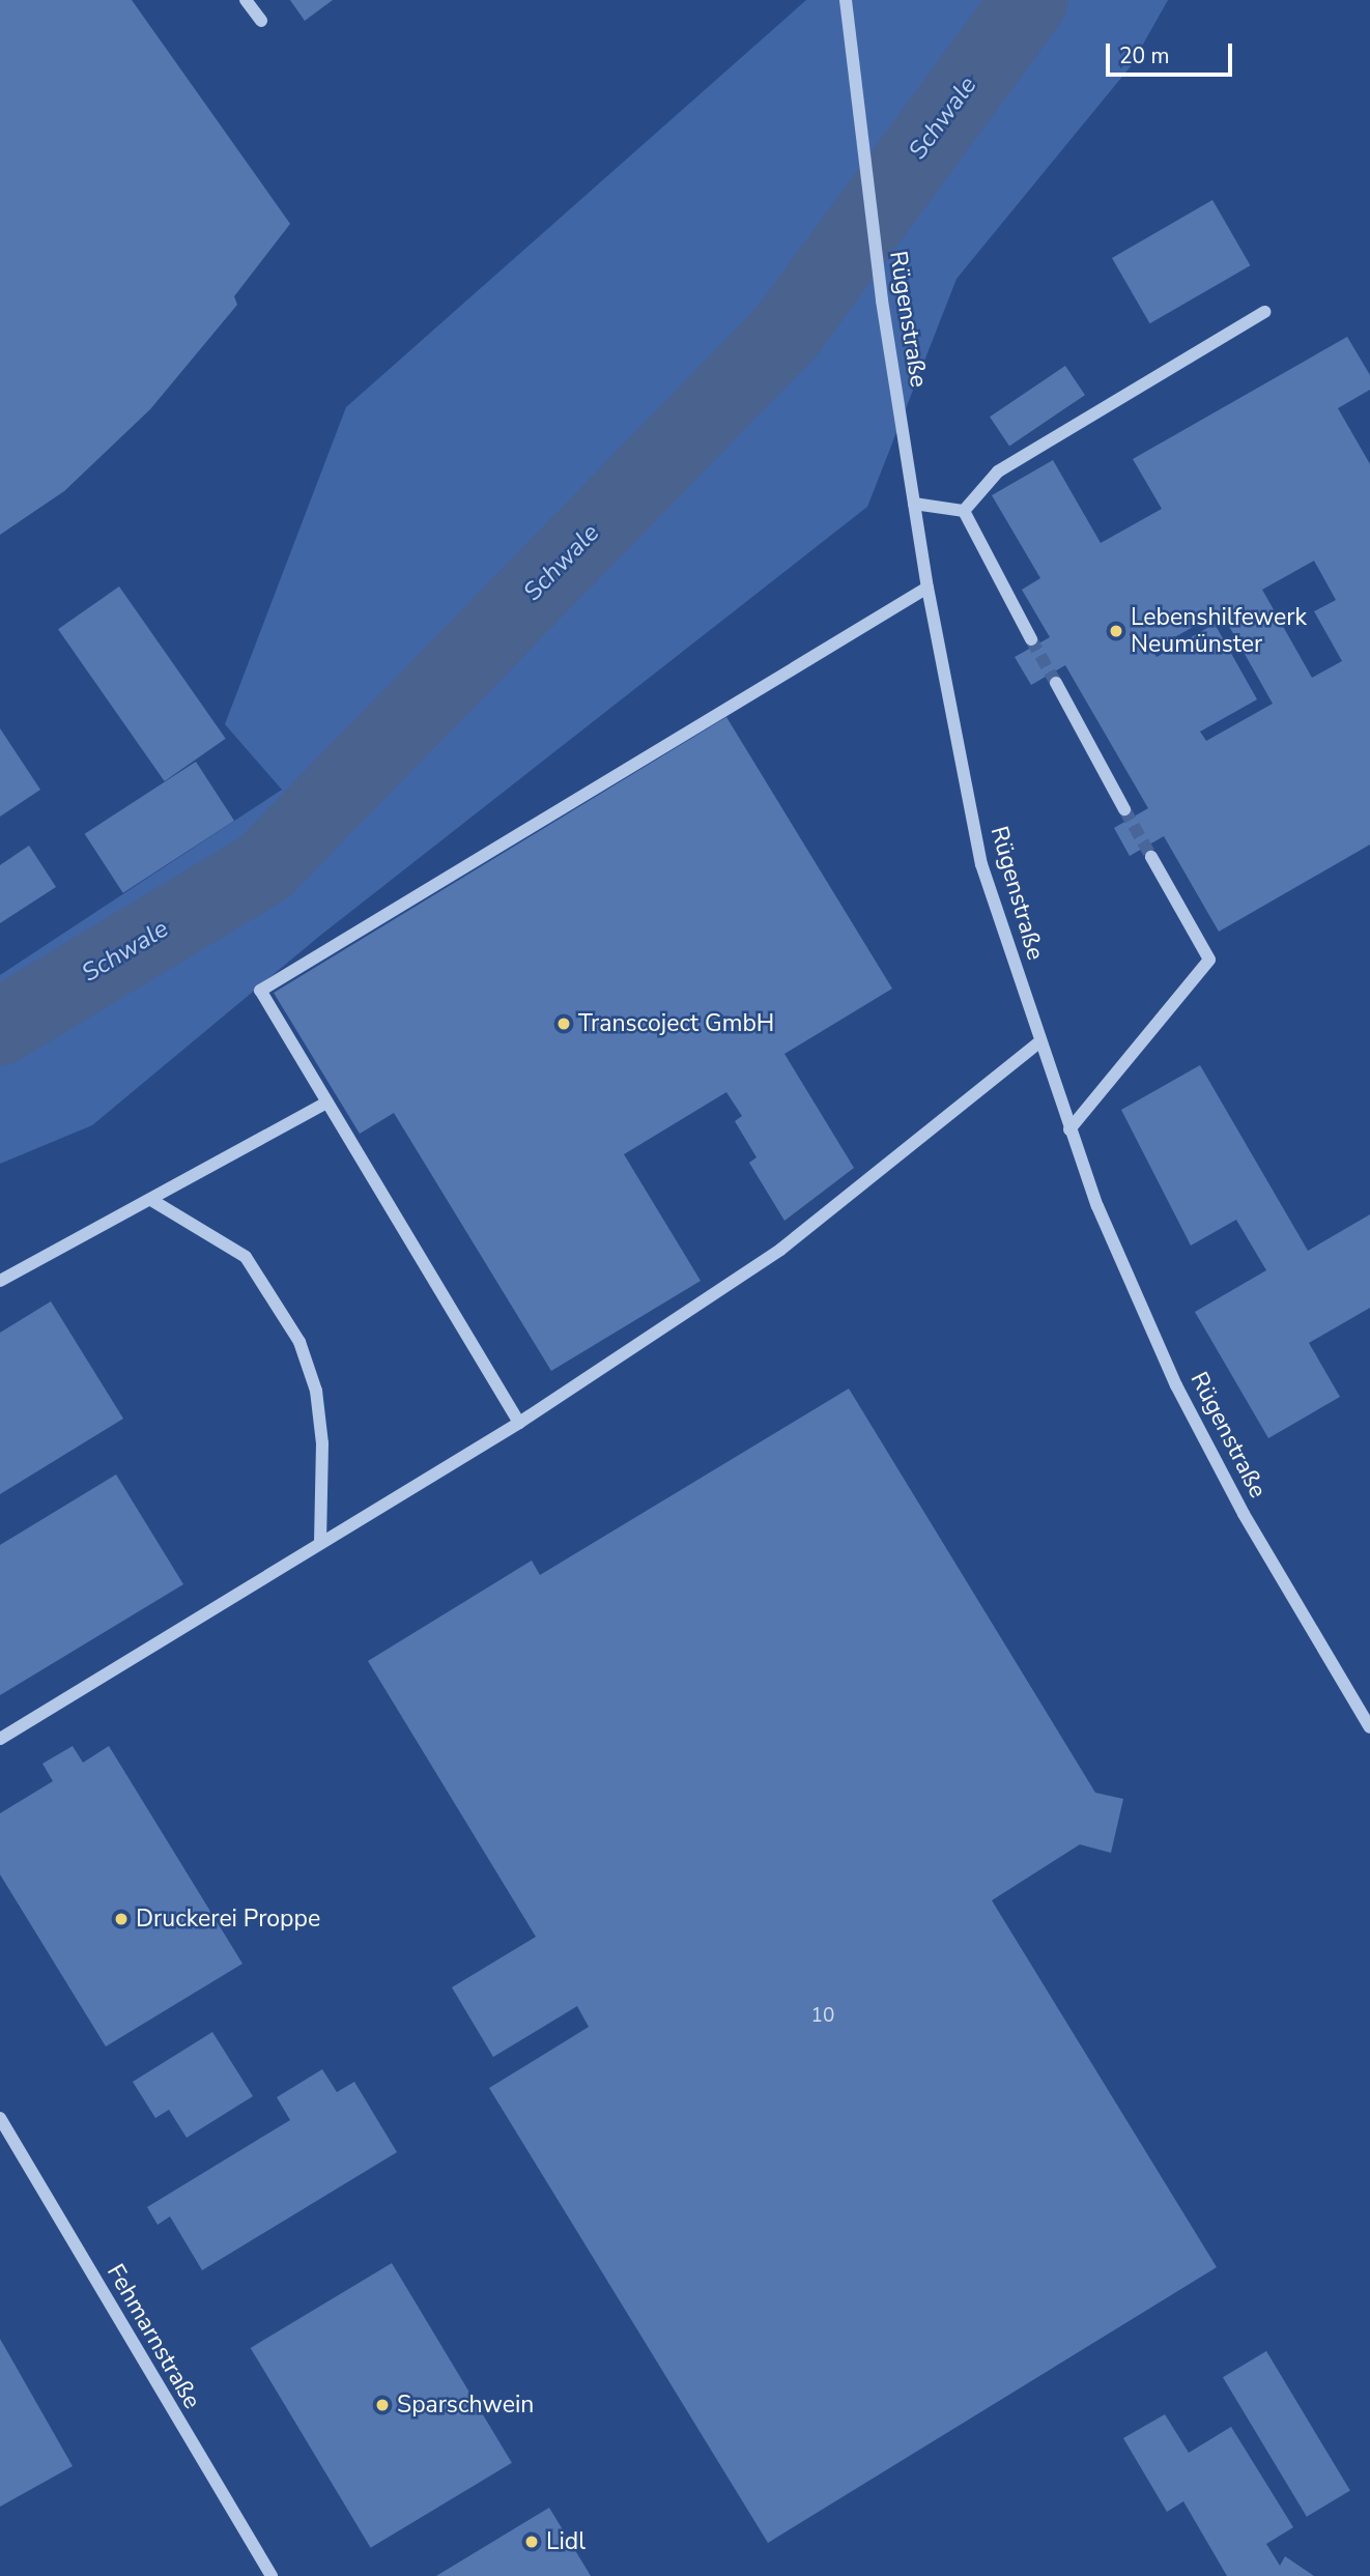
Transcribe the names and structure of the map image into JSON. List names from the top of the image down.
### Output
{
  "streets": {
    "street": ["Rügenstraße", "Fehmarnstraße"]
  },
  "water": ["Schwale"],
  "places": [
    "Lebenshilfewerk Neumünster",
    "Transcoject GmbH",
    "Druckerei Proppe",
    "Sparschwein",
    "Lidl"
  ],
  "house_numbers": ["10"],
  "scale_bar": "20 m"
}
